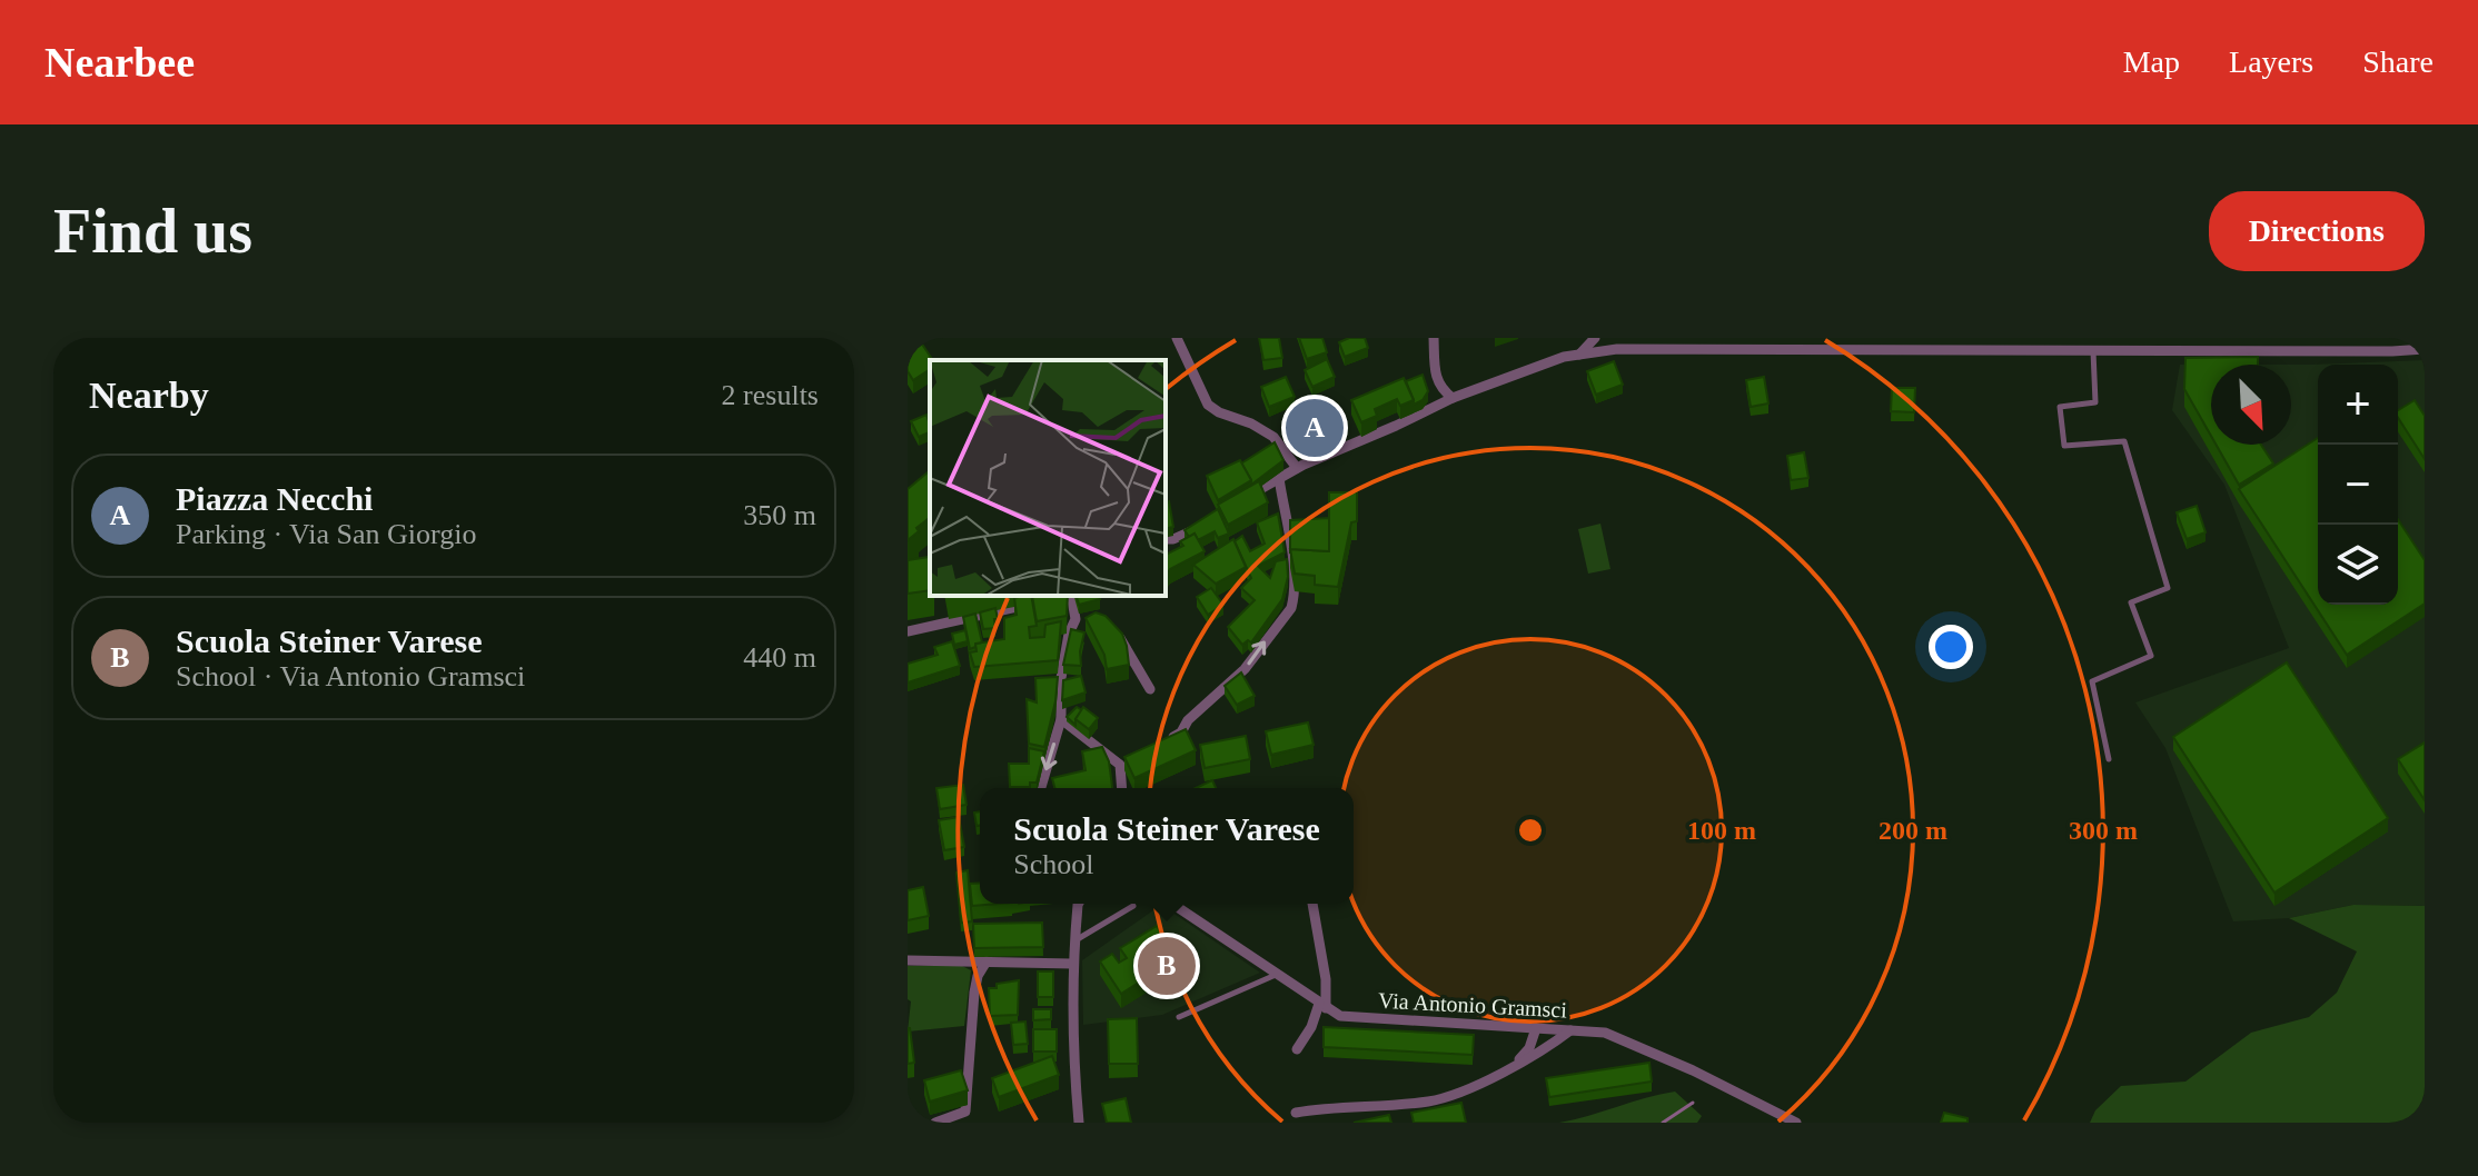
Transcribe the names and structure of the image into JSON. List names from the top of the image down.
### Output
{
  "streets": {
    "street": ["Via Antonio Gramsci"]
  },
  "north": "bottom right",
  "page": {
    "header": "Nearbee",
    "nav": ["Map", "Layers", "Share"],
    "buttons": "Directions",
    "title": "Find us",
    "heading": ["Nearby", "2 results"],
    "map_buttons": ["+", "−"],
    "pins": ["A", "B"],
    "list": [
      {
        "mark": "A",
        "name": "Piazza Necchi",
        "note": "Parking · Via San Giorgio",
        "value": "350 m"
      },
      {
        "mark": "B",
        "name": "Scuola Steiner Varese",
        "note": "School · Via Antonio Gramsci",
        "value": "440 m"
      }
    ],
    "popup": ["Scuola Steiner Varese", "School"]
  },
  "rings": ["100 m", "200 m", "300 m"]
}
